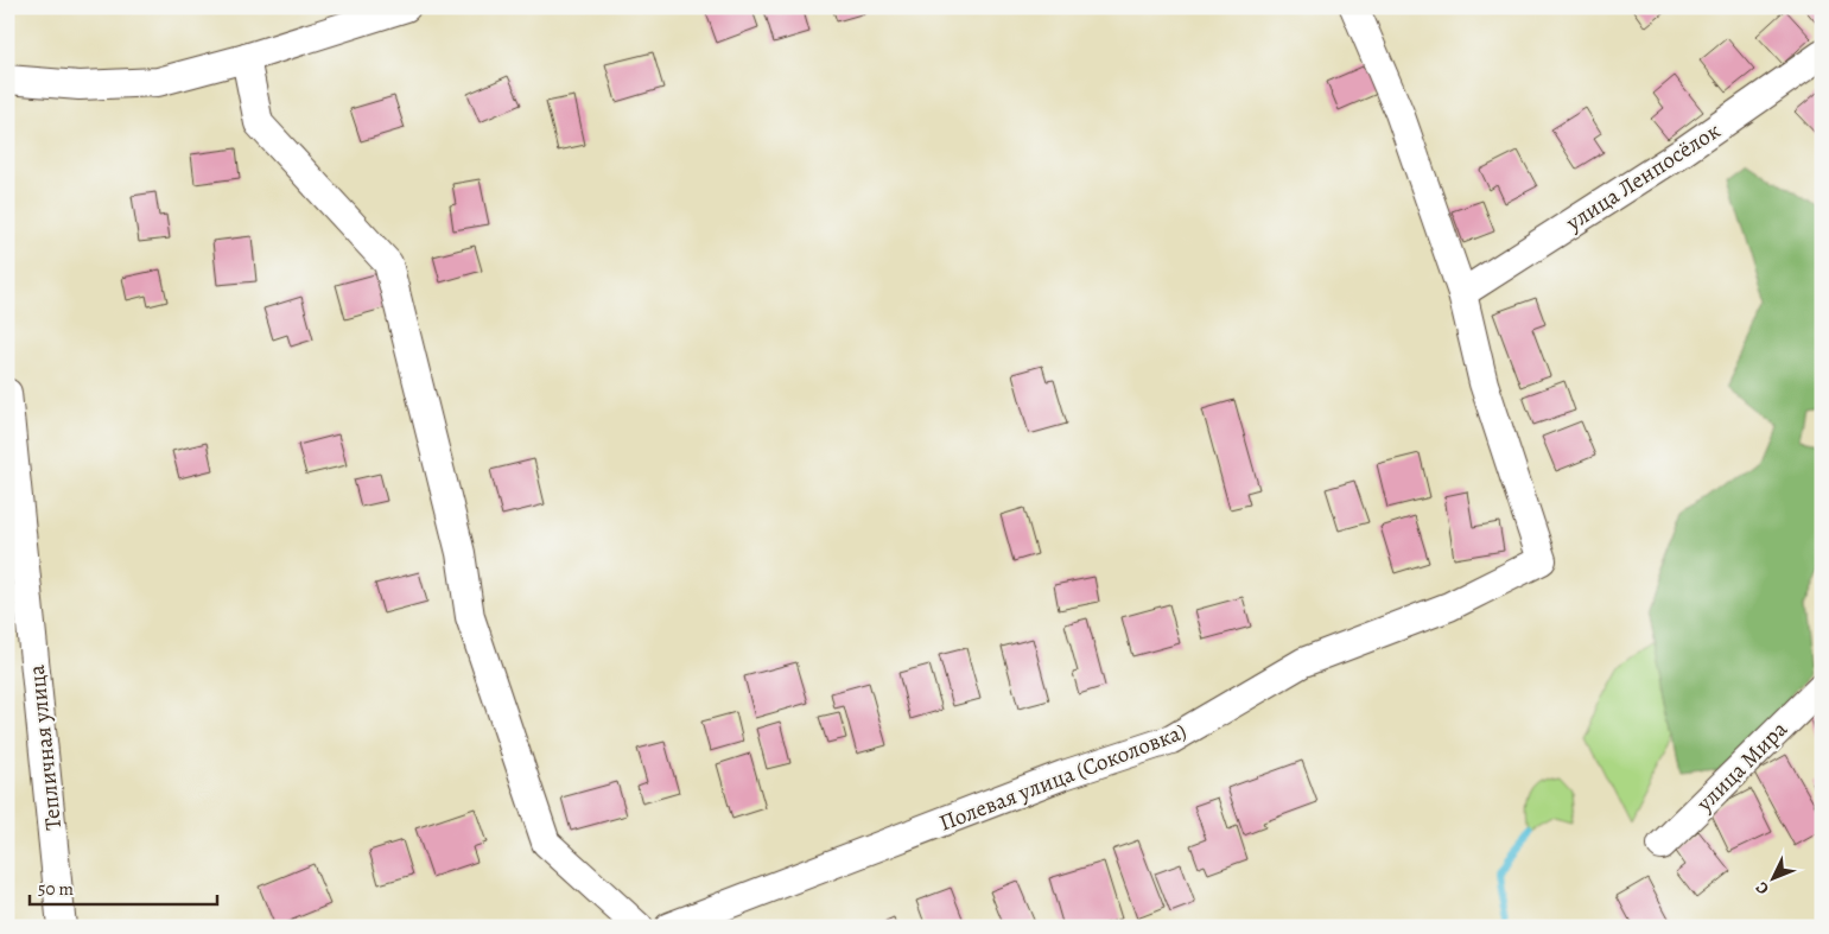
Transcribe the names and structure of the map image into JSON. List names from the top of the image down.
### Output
{
  "streets": {
    "street": [
      "улица Ленпосёлок",
      "Тепличная улица",
      "улица Мира",
      "Полевая улица (Соколовка)"
    ]
  },
  "crossings": [
    ["улица Ленпосёлок", "Полевая улица (Соколовка)"]
  ],
  "scale_bar": "50 m",
  "north": "bottom left"
}
